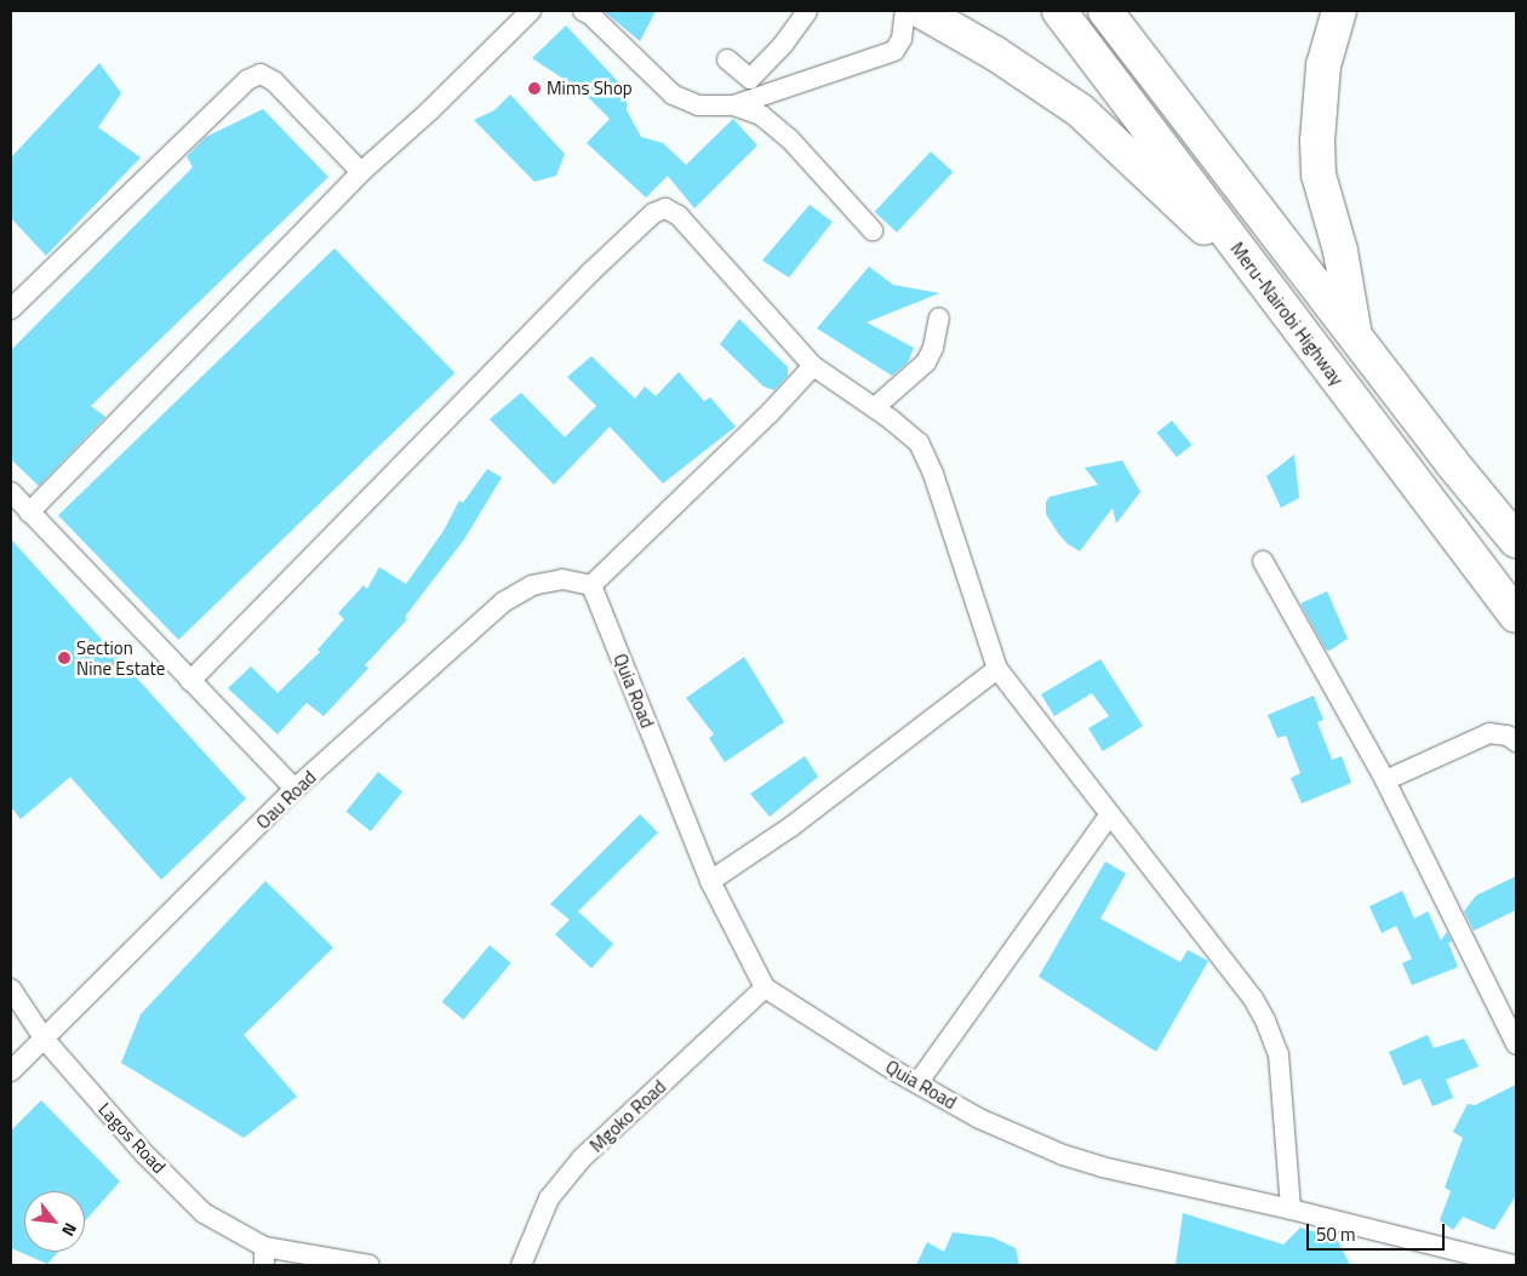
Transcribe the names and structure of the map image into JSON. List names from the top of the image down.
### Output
{
  "streets": {
    "highway": ["Meru-Nairobi Highway"],
    "street": [
      "Quia Road",
      "Oau Road",
      "Mgoko Road",
      "Lagos Road"
    ]
  },
  "crossings": [
    ["Quia Road", "Oau Road"],
    ["Quia Road", "Mgoko Road"],
    ["Oau Road", "Lagos Road"]
  ],
  "places": ["Mims Shop", "Section Nine Estate"],
  "scale_bar": "50 m",
  "north": "bottom right"
}
